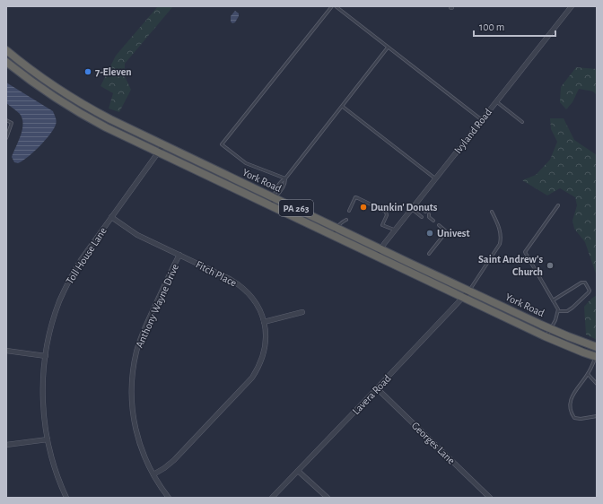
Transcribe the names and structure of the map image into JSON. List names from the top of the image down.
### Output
{
  "streets": {
    "highway": ["York Road", "PA 263"],
    "street": [
      "Ivyland Road",
      "Toll House Lane",
      "Fitch Place",
      "Anthony Wayne Drive",
      "Lavera Road",
      "Georges Lane"
    ]
  },
  "crossings": [
    ["Ivyland Road", "York Road"],
    ["York Road", "Toll House Lane"],
    ["York Road", "Lavera Road"],
    ["Toll House Lane", "Fitch Place"],
    ["Fitch Place", "Anthony Wayne Drive"],
    ["Lavera Road", "Georges Lane"]
  ],
  "places": [
    "7-Eleven",
    "Dunkin' Donuts",
    "Univest",
    "Saint Andrew's Church"
  ],
  "scale_bar": "100 m"
}
